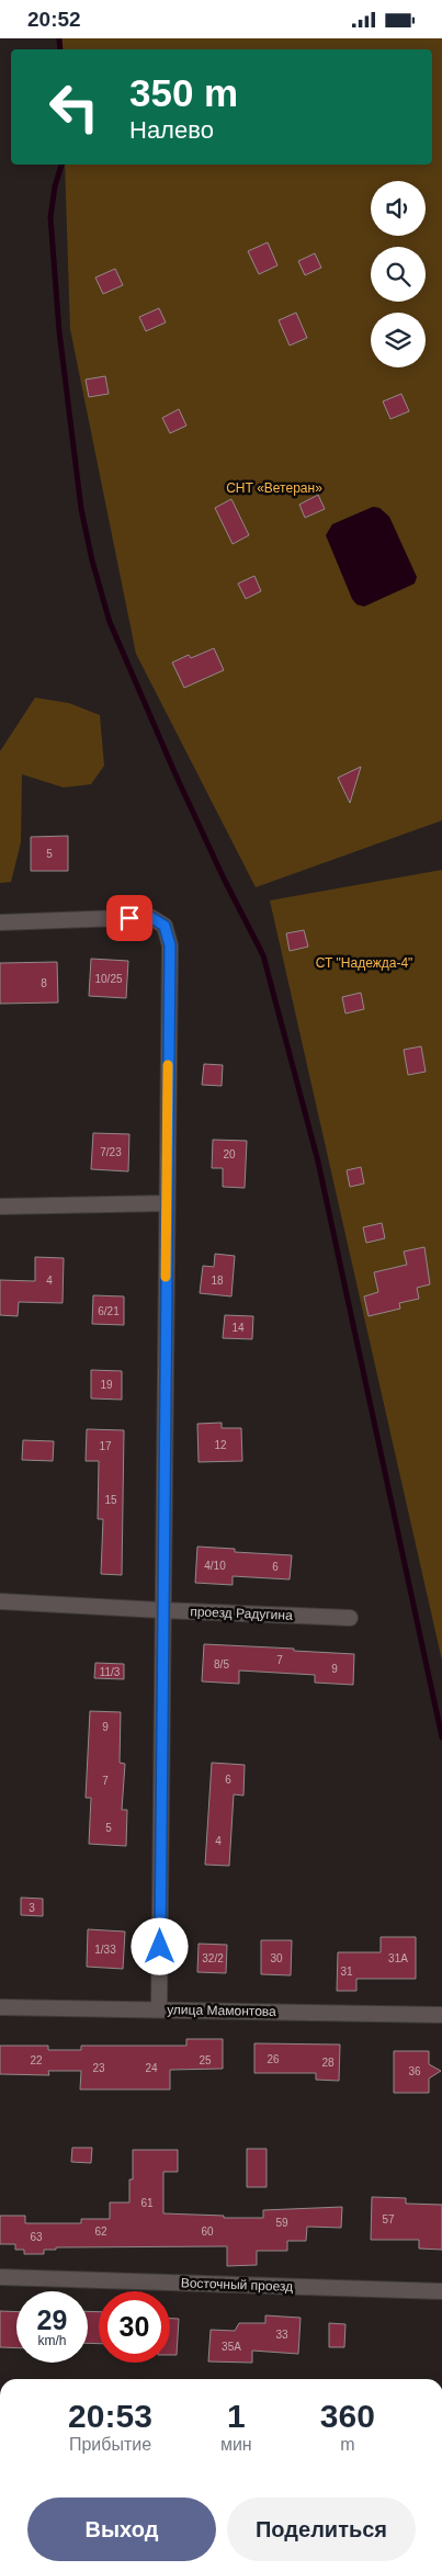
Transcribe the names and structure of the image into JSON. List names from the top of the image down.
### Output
{
  "streets": {
    "street": ["проезд Радугина", "улица Мамонтова", "Восточный проезд"]
  },
  "parks": ["СНТ «Ветеран»", "СТ \"Надежда-4\""],
  "house_numbers": [
    "5",
    "10/25",
    "8",
    "7/23",
    "20",
    "4",
    "18",
    "6/21",
    "14",
    "19",
    "12",
    "17",
    "15",
    "4/10",
    "6",
    "7",
    "8/5",
    "9",
    "11/3",
    "9",
    "6",
    "7",
    "5",
    "4",
    "3",
    "1/33",
    "32/2",
    "30",
    "31А",
    "31",
    "26",
    "22",
    "25",
    "28",
    "23",
    "24",
    "36",
    "61",
    "57",
    "59",
    "62",
    "60",
    "63",
    "33",
    "35А"
  ],
  "page": {
    "status": "20:52",
    "turn": ["350 m", "Налево"],
    "speed": "29 km/h",
    "limit": "30",
    "eta": [
      "20:53",
      "Прибытие",
      "1",
      "мин",
      "360",
      "m"
    ],
    "buttons": ["Выход", "Поделиться"]
  }
}
